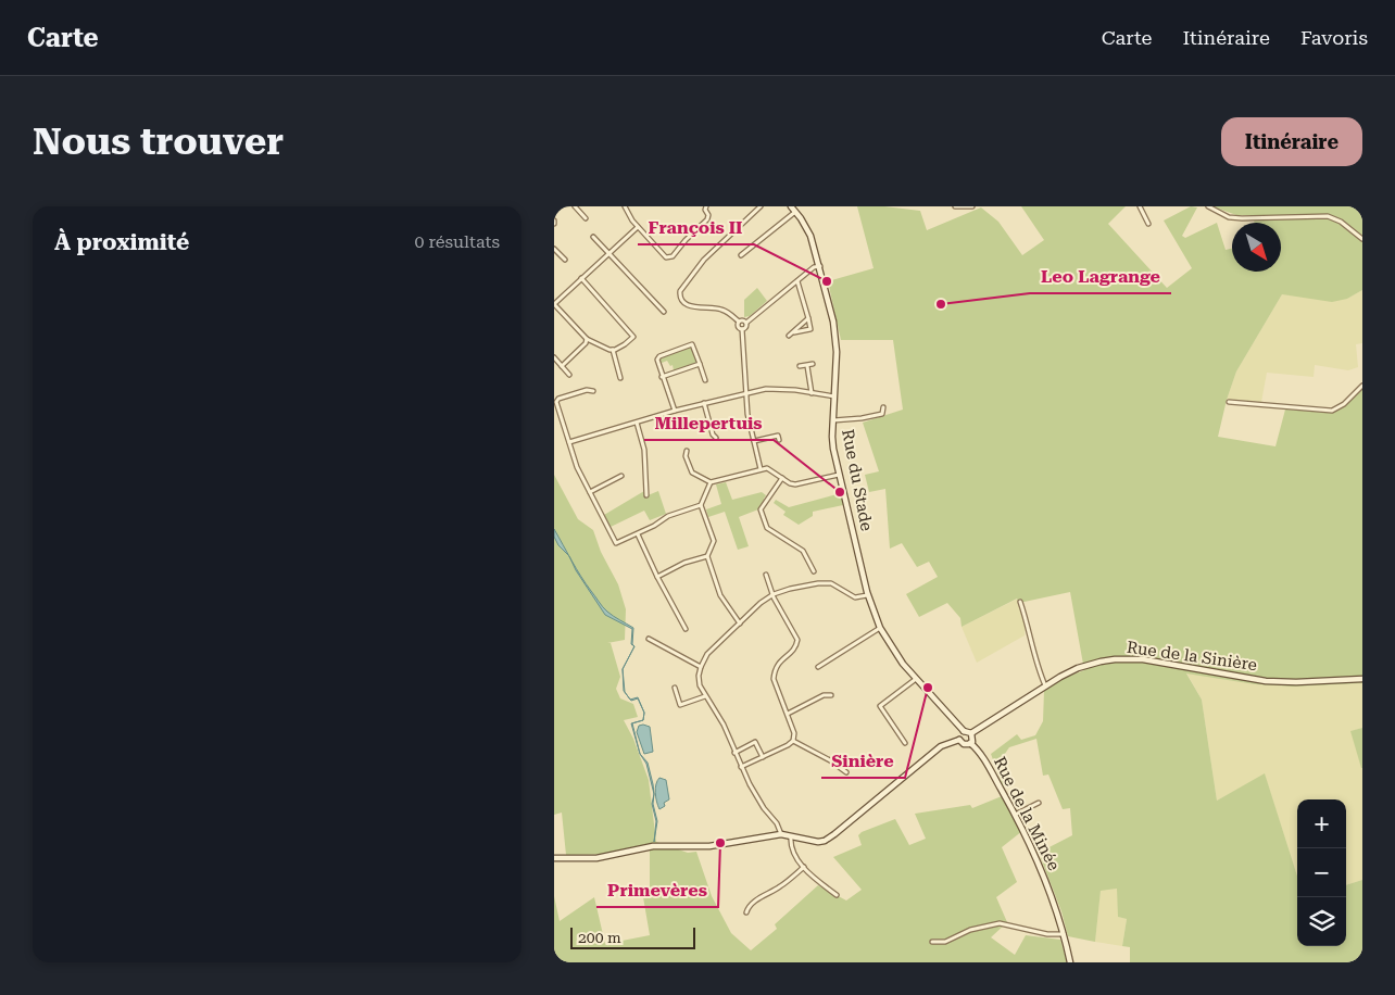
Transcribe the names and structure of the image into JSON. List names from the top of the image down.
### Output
{
  "streets": {
    "street": ["Rue du Stade", "Rue de la Sinière", "Rue de la Minée"]
  },
  "crossings": [
    ["Rue du Stade", "Rue de la Sinière"],
    ["Rue du Stade", "Rue de la Minée"],
    ["Rue de la Sinière", "Rue de la Minée"]
  ],
  "places": [
    "François II",
    "Leo Lagrange",
    "Millepertuis",
    "Sinière",
    "Primevères"
  ],
  "scale_bar": "200 m",
  "north": "bottom right",
  "page": {
    "header": "Carte",
    "nav": ["Carte", "Itinéraire", "Favoris"],
    "buttons": "Itinéraire",
    "title": "Nous trouver",
    "heading": ["À proximité", "0 résultats"],
    "map_buttons": ["+", "−"],
    "scale": "200 m"
  }
}
